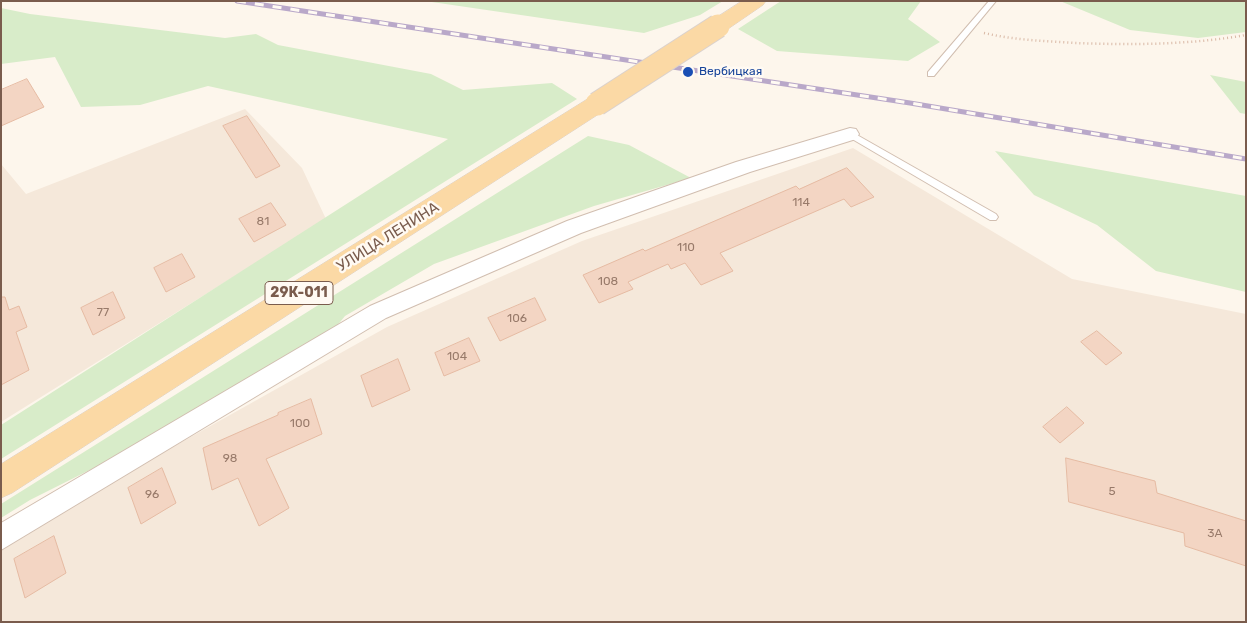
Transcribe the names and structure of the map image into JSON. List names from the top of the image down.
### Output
{
  "streets": {
    "main road": ["УЛИЦА ЛЕНИНА", "29К-011"]
  },
  "places": ["Вербицкая"],
  "house_numbers": [
    "114",
    "81",
    "110",
    "108",
    "77",
    "106",
    "104",
    "100",
    "98",
    "5",
    "96",
    "3А"
  ]
}
